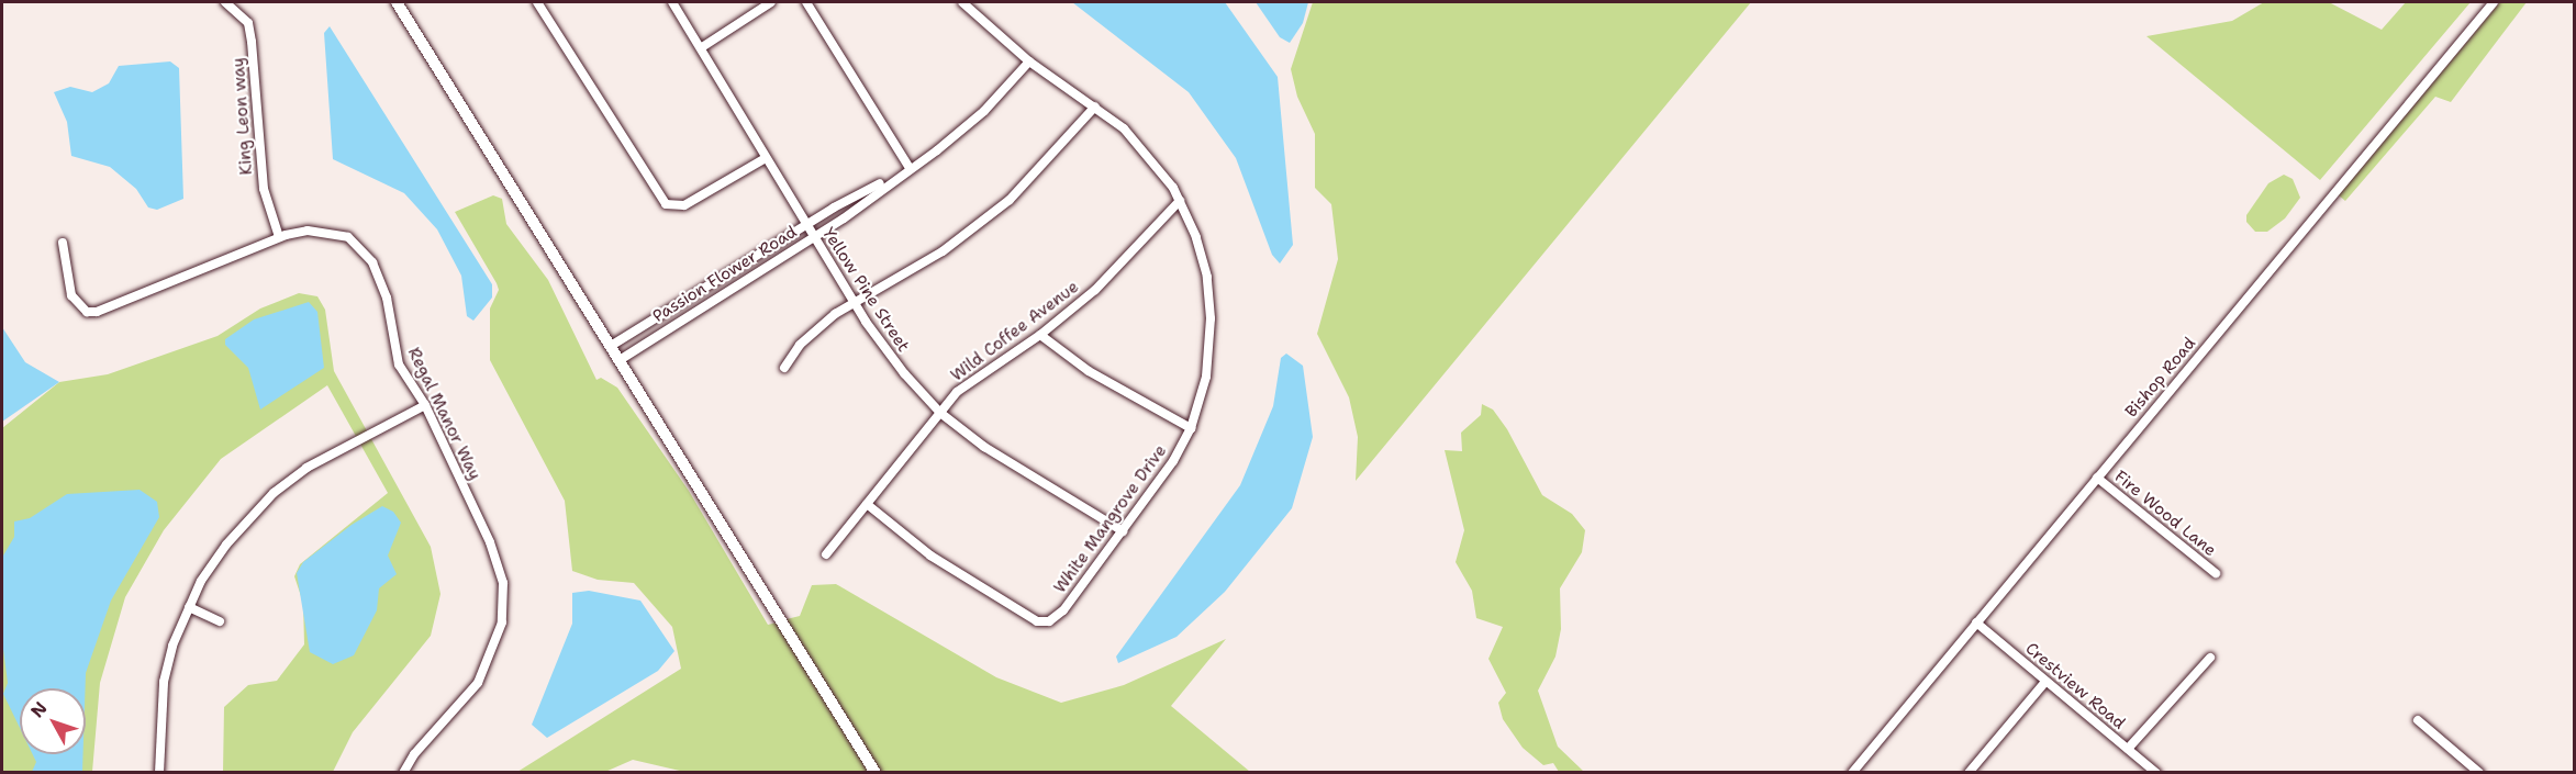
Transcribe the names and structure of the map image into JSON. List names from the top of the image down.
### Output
{
  "streets": {
    "street": [
      "King Leon way",
      "Passion Flower Road",
      "Yellow Pine Street",
      "Wild Coffee Avenue",
      "Bishop Road",
      "Regal Manor Way",
      "Fire Wood Lane",
      "White Mangrove Drive",
      "Crestview Road"
    ]
  },
  "crossings": [
    ["King Leon way", "Regal Manor Way"],
    ["Passion Flower Road", "Yellow Pine Street"],
    ["Passion Flower Road", "White Mangrove Drive"],
    ["Yellow Pine Street", "Wild Coffee Avenue"],
    ["Yellow Pine Street", "White Mangrove Drive"],
    ["Wild Coffee Avenue", "White Mangrove Drive"],
    ["Bishop Road", "Fire Wood Lane"],
    ["Bishop Road", "Crestview Road"]
  ],
  "north": "top left"
}
